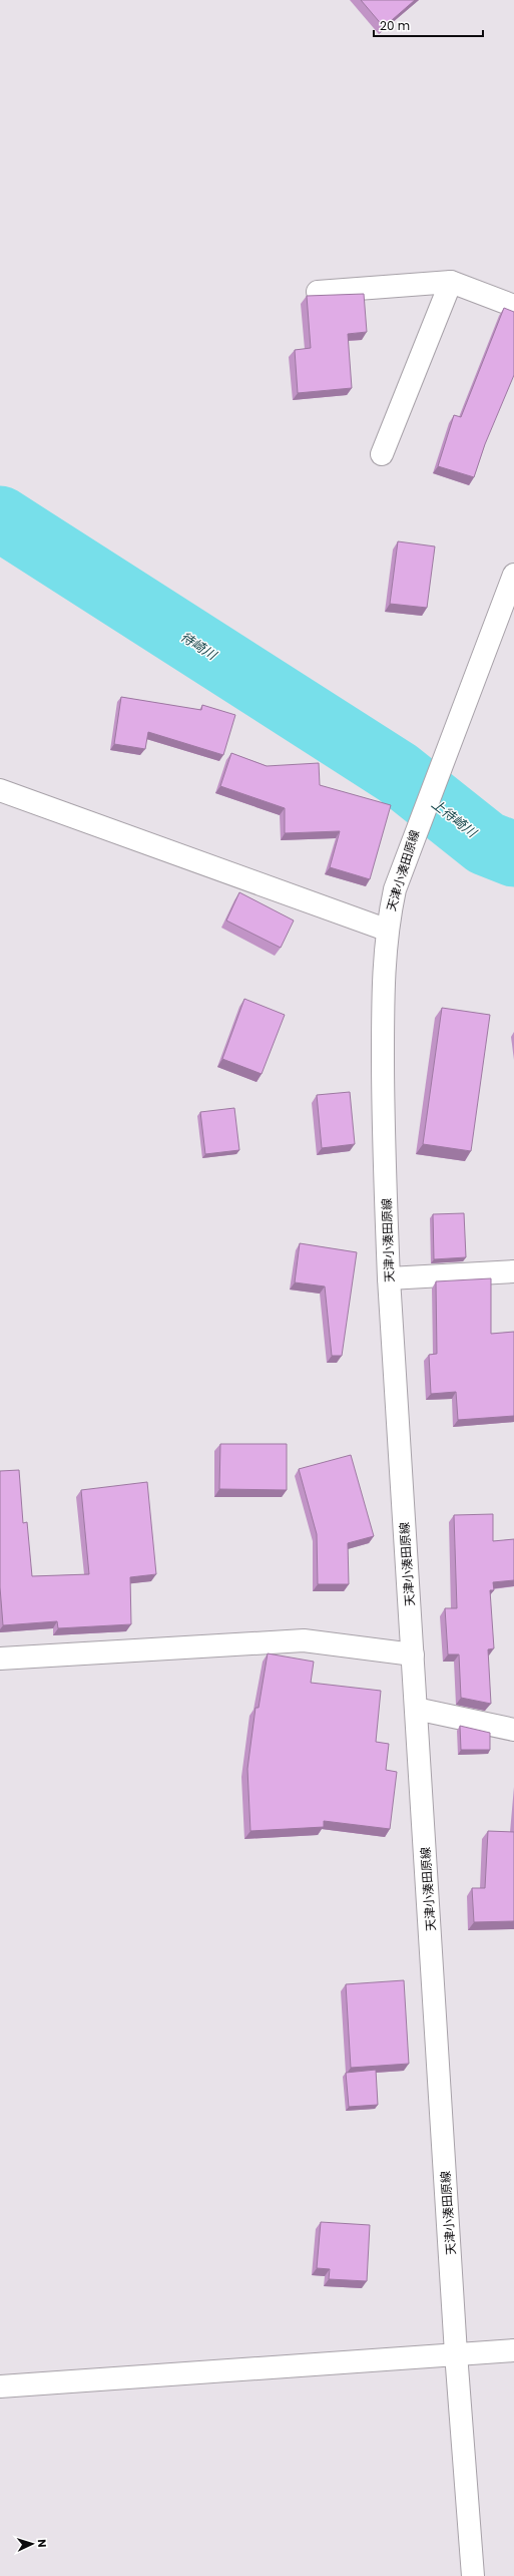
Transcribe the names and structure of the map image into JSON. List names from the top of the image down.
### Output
{
  "streets": {
    "main road": ["天津小湊田原線"]
  },
  "water": ["待崎川", "上待崎川"],
  "scale_bar": "20 m",
  "north": "right"
}
